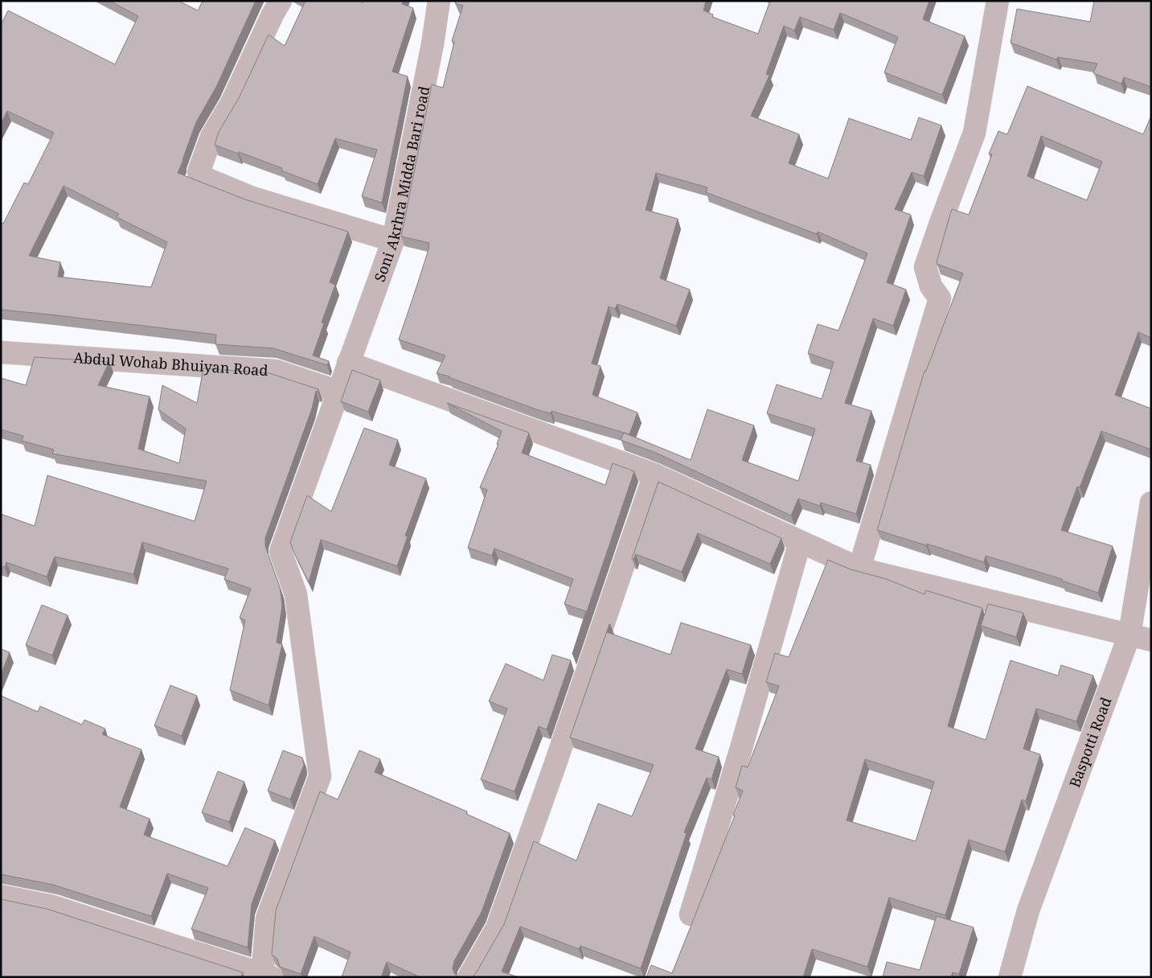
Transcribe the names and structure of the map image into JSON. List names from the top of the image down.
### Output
{
  "streets": {
    "street": ["Soni Akrhra Midda Bari road", "Abdul Wohab Bhuiyan Road", "Baspotti Road"]
  },
  "crossings": [
    ["Soni Akrhra Midda Bari road", "Abdul Wohab Bhuiyan Road"]
  ]
}
